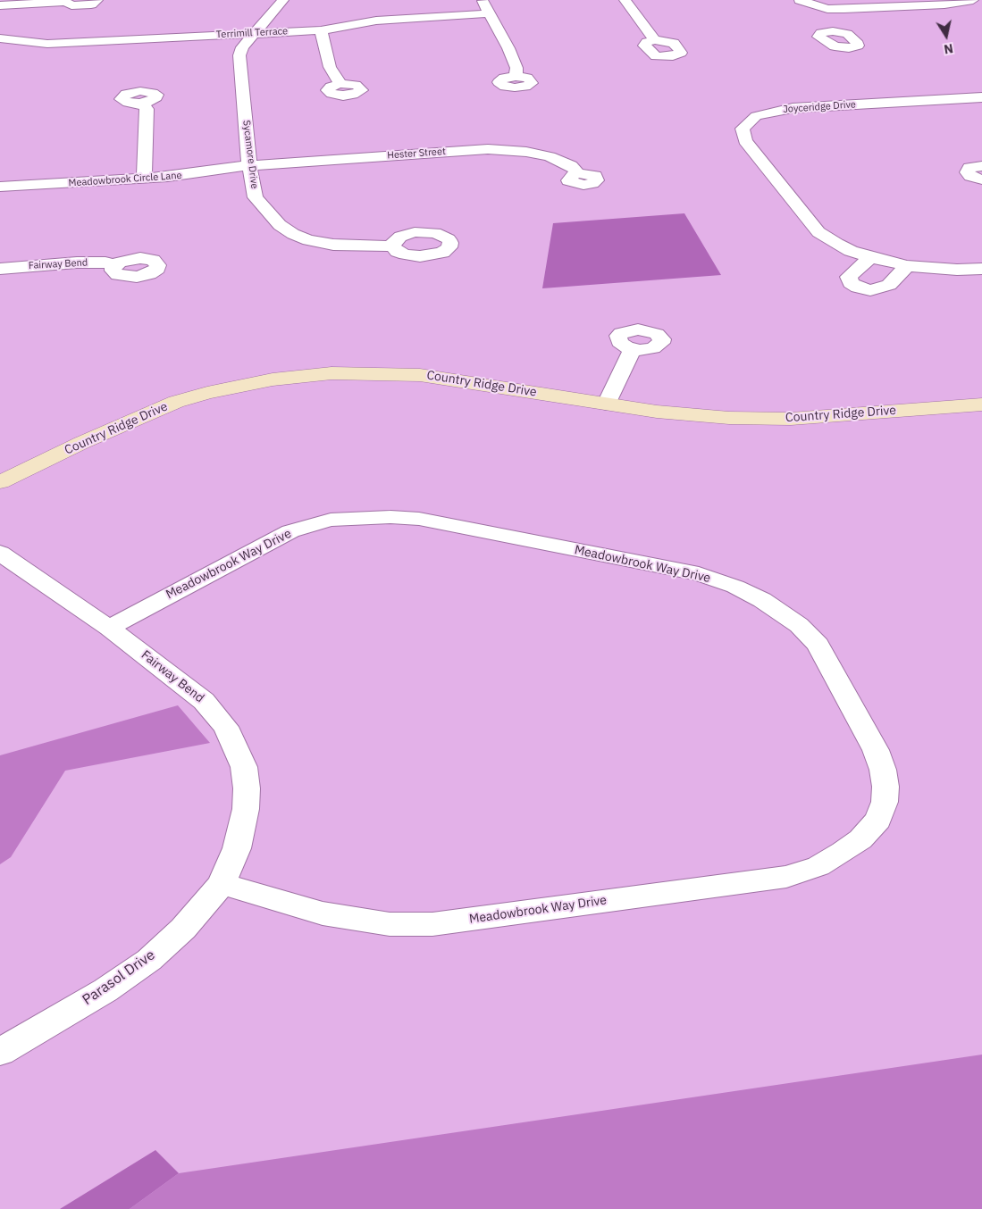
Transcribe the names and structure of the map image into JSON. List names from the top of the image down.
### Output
{
  "streets": {
    "street": [
      "Terrimill Terrace",
      "Joyceridge Drive",
      "Hester Street",
      "Sycamore Drive",
      "Meadowbrook Circle Lane",
      "Fairway Bend",
      "Country Ridge Drive",
      "Meadowbrook Way Drive",
      "Parasol Drive"
    ]
  },
  "crossings": [
    ["Terrimill Terrace", "Sycamore Drive"],
    ["Hester Street", "Sycamore Drive"],
    ["Hester Street", "Meadowbrook Circle Lane"],
    ["Sycamore Drive", "Meadowbrook Circle Lane"],
    ["Fairway Bend", "Meadowbrook Way Drive"],
    ["Fairway Bend", "Parasol Drive"],
    ["Meadowbrook Way Drive", "Parasol Drive"]
  ],
  "north": "bottom"
}
